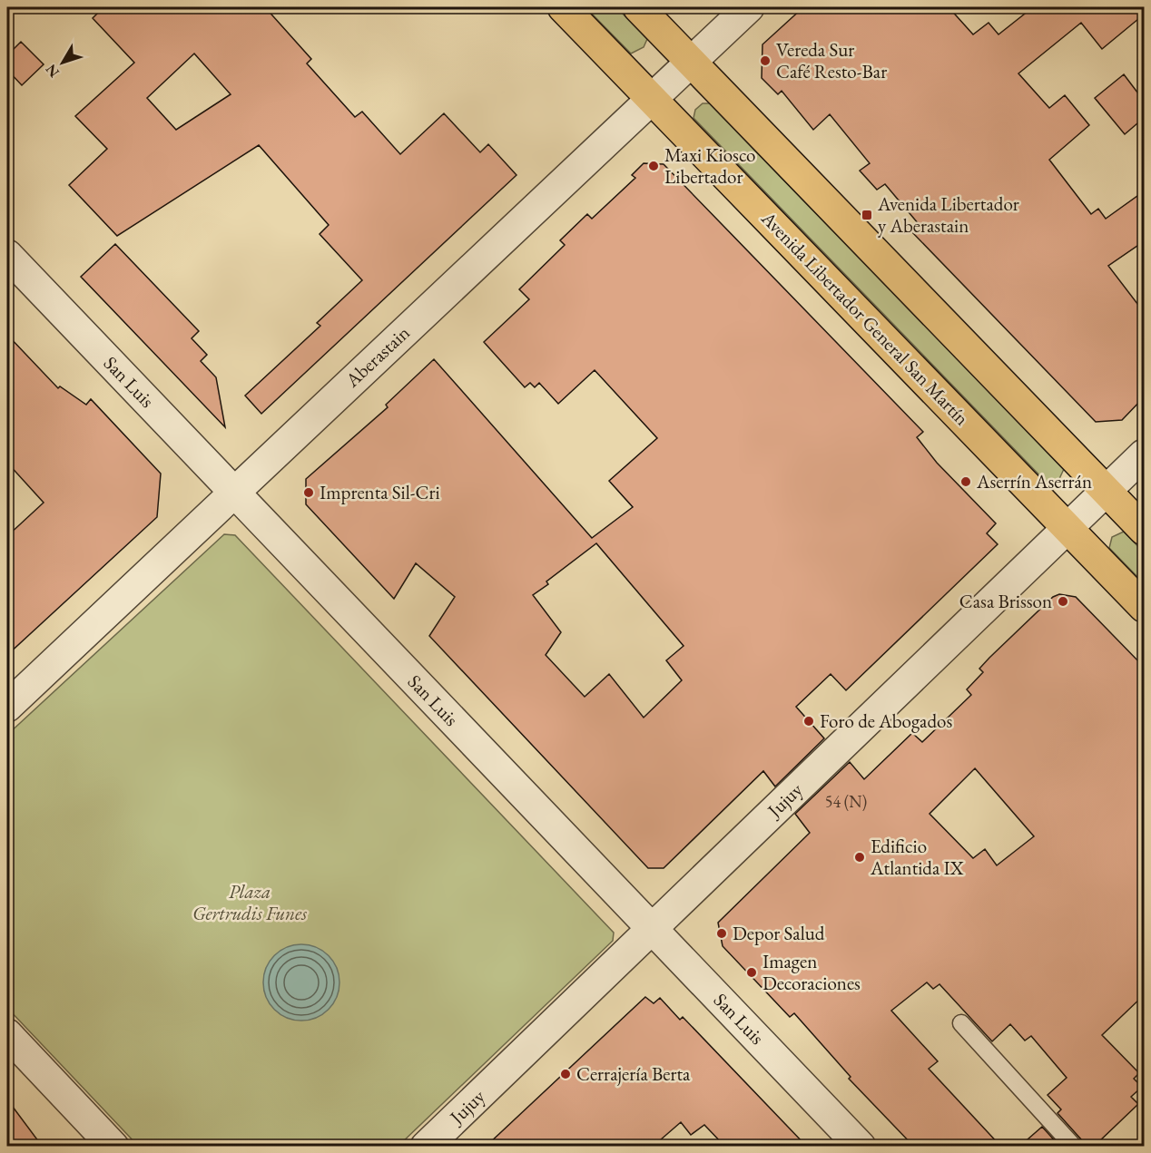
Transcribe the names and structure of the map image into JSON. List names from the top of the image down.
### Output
{
  "streets": {
    "main road": ["Avenida Libertador General San Martín"],
    "street": ["Aberastain", "San Luis", "Jujuy"]
  },
  "crossings": [
    ["Avenida Libertador General San Martín", "Aberastain"],
    ["Avenida Libertador General San Martín", "Jujuy"],
    ["Aberastain", "San Luis"],
    ["San Luis", "Jujuy"]
  ],
  "parks": ["Plaza Gertrudis Funes"],
  "places": {
    "other": [
      "Vereda Sur Café Resto-Bar",
      "Maxi Kiosco Libertador",
      "Aserrín Aserrán",
      "Imprenta Sil-Cri",
      "Casa Brisson",
      "Foro de Abogados",
      "Edificio Atlantida IX",
      "Depor Salud",
      "Imagen Decoraciones",
      "Cerrajería Berta"
    ],
    "transit": ["Avenida Libertador y Aberastain"]
  },
  "house_numbers": ["54 (N)"],
  "north": "bottom left"
}
